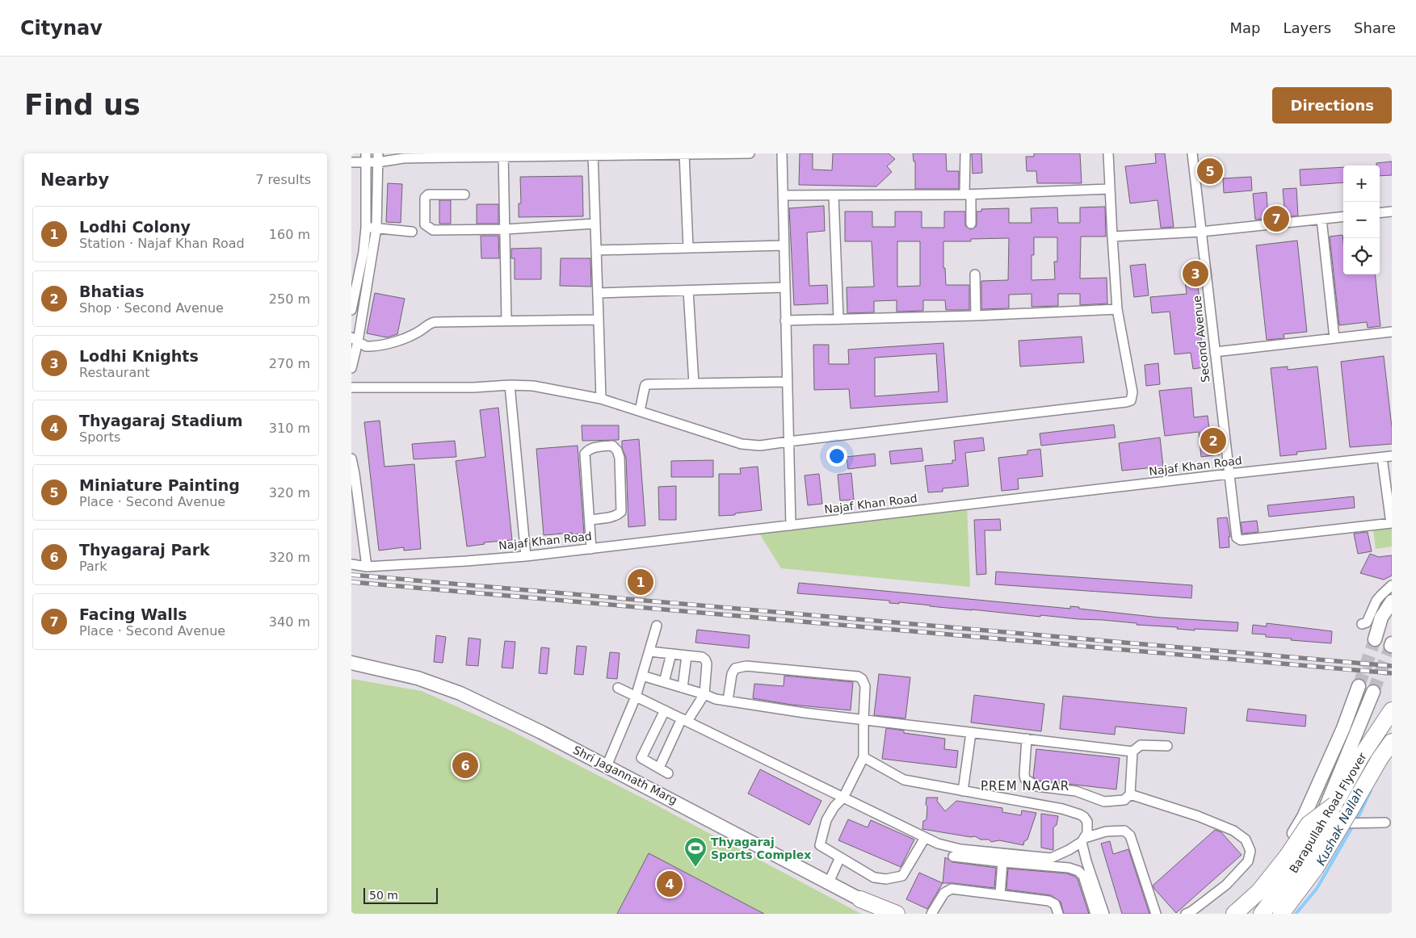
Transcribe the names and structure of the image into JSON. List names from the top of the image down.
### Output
{
  "streets": {
    "highway": ["Barapullah Road Flyover"],
    "street": ["Second Avenue", "Najaf Khan Road", "Shri Jagannath Marg"]
  },
  "crossings": [
    ["Second Avenue", "Najaf Khan Road"]
  ],
  "districts": ["PREM NAGAR"],
  "water": ["Kushak Nallah"],
  "places": {
    "sports": ["Thyagaraj Sports Complex"]
  },
  "scale_bar": "50 m",
  "page": {
    "header": "Citynav",
    "nav": ["Map", "Layers", "Share"],
    "buttons": "Directions",
    "title": "Find us",
    "heading": ["Nearby", "7 results"],
    "pins": [
      "5",
      "7",
      "3",
      "2",
      "1",
      "6",
      "4"
    ],
    "map_buttons": ["+", "−"],
    "list": [
      {
        "mark": "1",
        "name": "Lodhi Colony",
        "note": "Station · Najaf Khan Road",
        "value": "160 m"
      },
      {
        "mark": "2",
        "name": "Bhatias",
        "note": "Shop · Second Avenue",
        "value": "250 m"
      },
      {
        "mark": "3",
        "name": "Lodhi Knights",
        "note": "Restaurant",
        "value": "270 m"
      },
      {
        "mark": "4",
        "name": "Thyagaraj Stadium",
        "note": "Sports",
        "value": "310 m"
      },
      {
        "mark": "5",
        "name": "Miniature Painting",
        "note": "Place · Second Avenue",
        "value": "320 m"
      },
      {
        "mark": "6",
        "name": "Thyagaraj Park",
        "note": "Park",
        "value": "320 m"
      },
      {
        "mark": "7",
        "name": "Facing Walls",
        "note": "Place · Second Avenue",
        "value": "340 m"
      }
    ],
    "scale": "50 m"
  }
}
